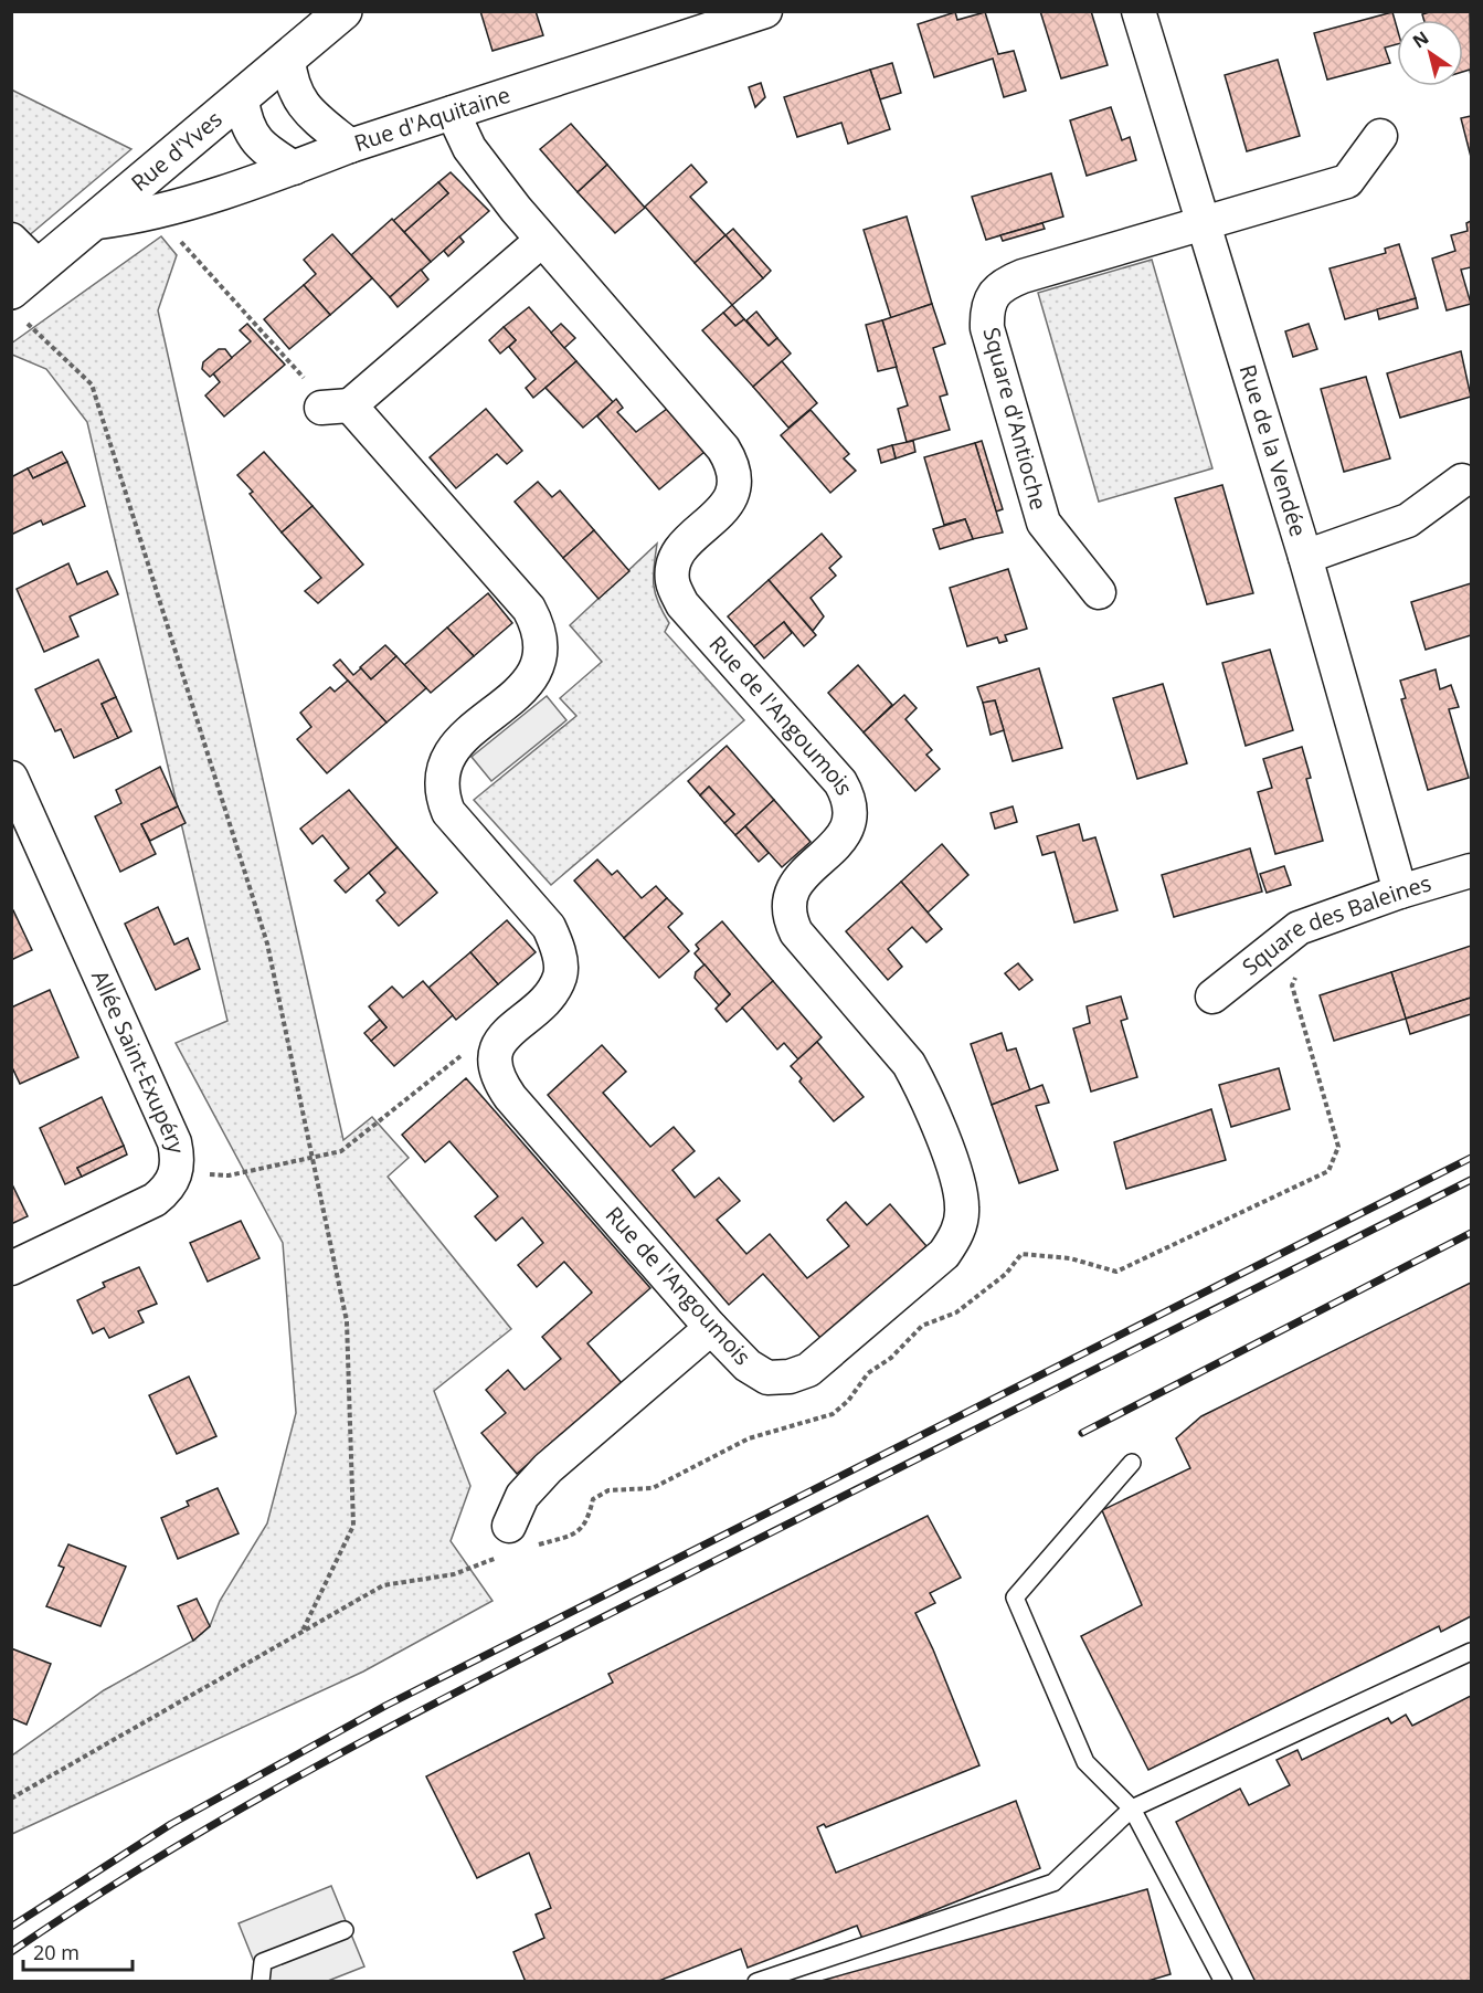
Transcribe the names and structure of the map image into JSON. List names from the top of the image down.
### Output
{
  "streets": {
    "street": [
      "Rue d'Aquitaine",
      "Rue d'Yves",
      "Square d'Antioche",
      "Rue de la Vendée",
      "Rue de l'Angoumois",
      "Square des Baleines",
      "Allée Saint-Exupéry"
    ]
  },
  "crossings": [
    ["Rue d'Aquitaine", "Rue d'Yves"],
    ["Rue d'Aquitaine", "Rue de l'Angoumois"],
    ["Square d'Antioche", "Rue de la Vendée"],
    ["Rue de la Vendée", "Square des Baleines"]
  ],
  "scale_bar": "20 m",
  "north": "top left"
}
